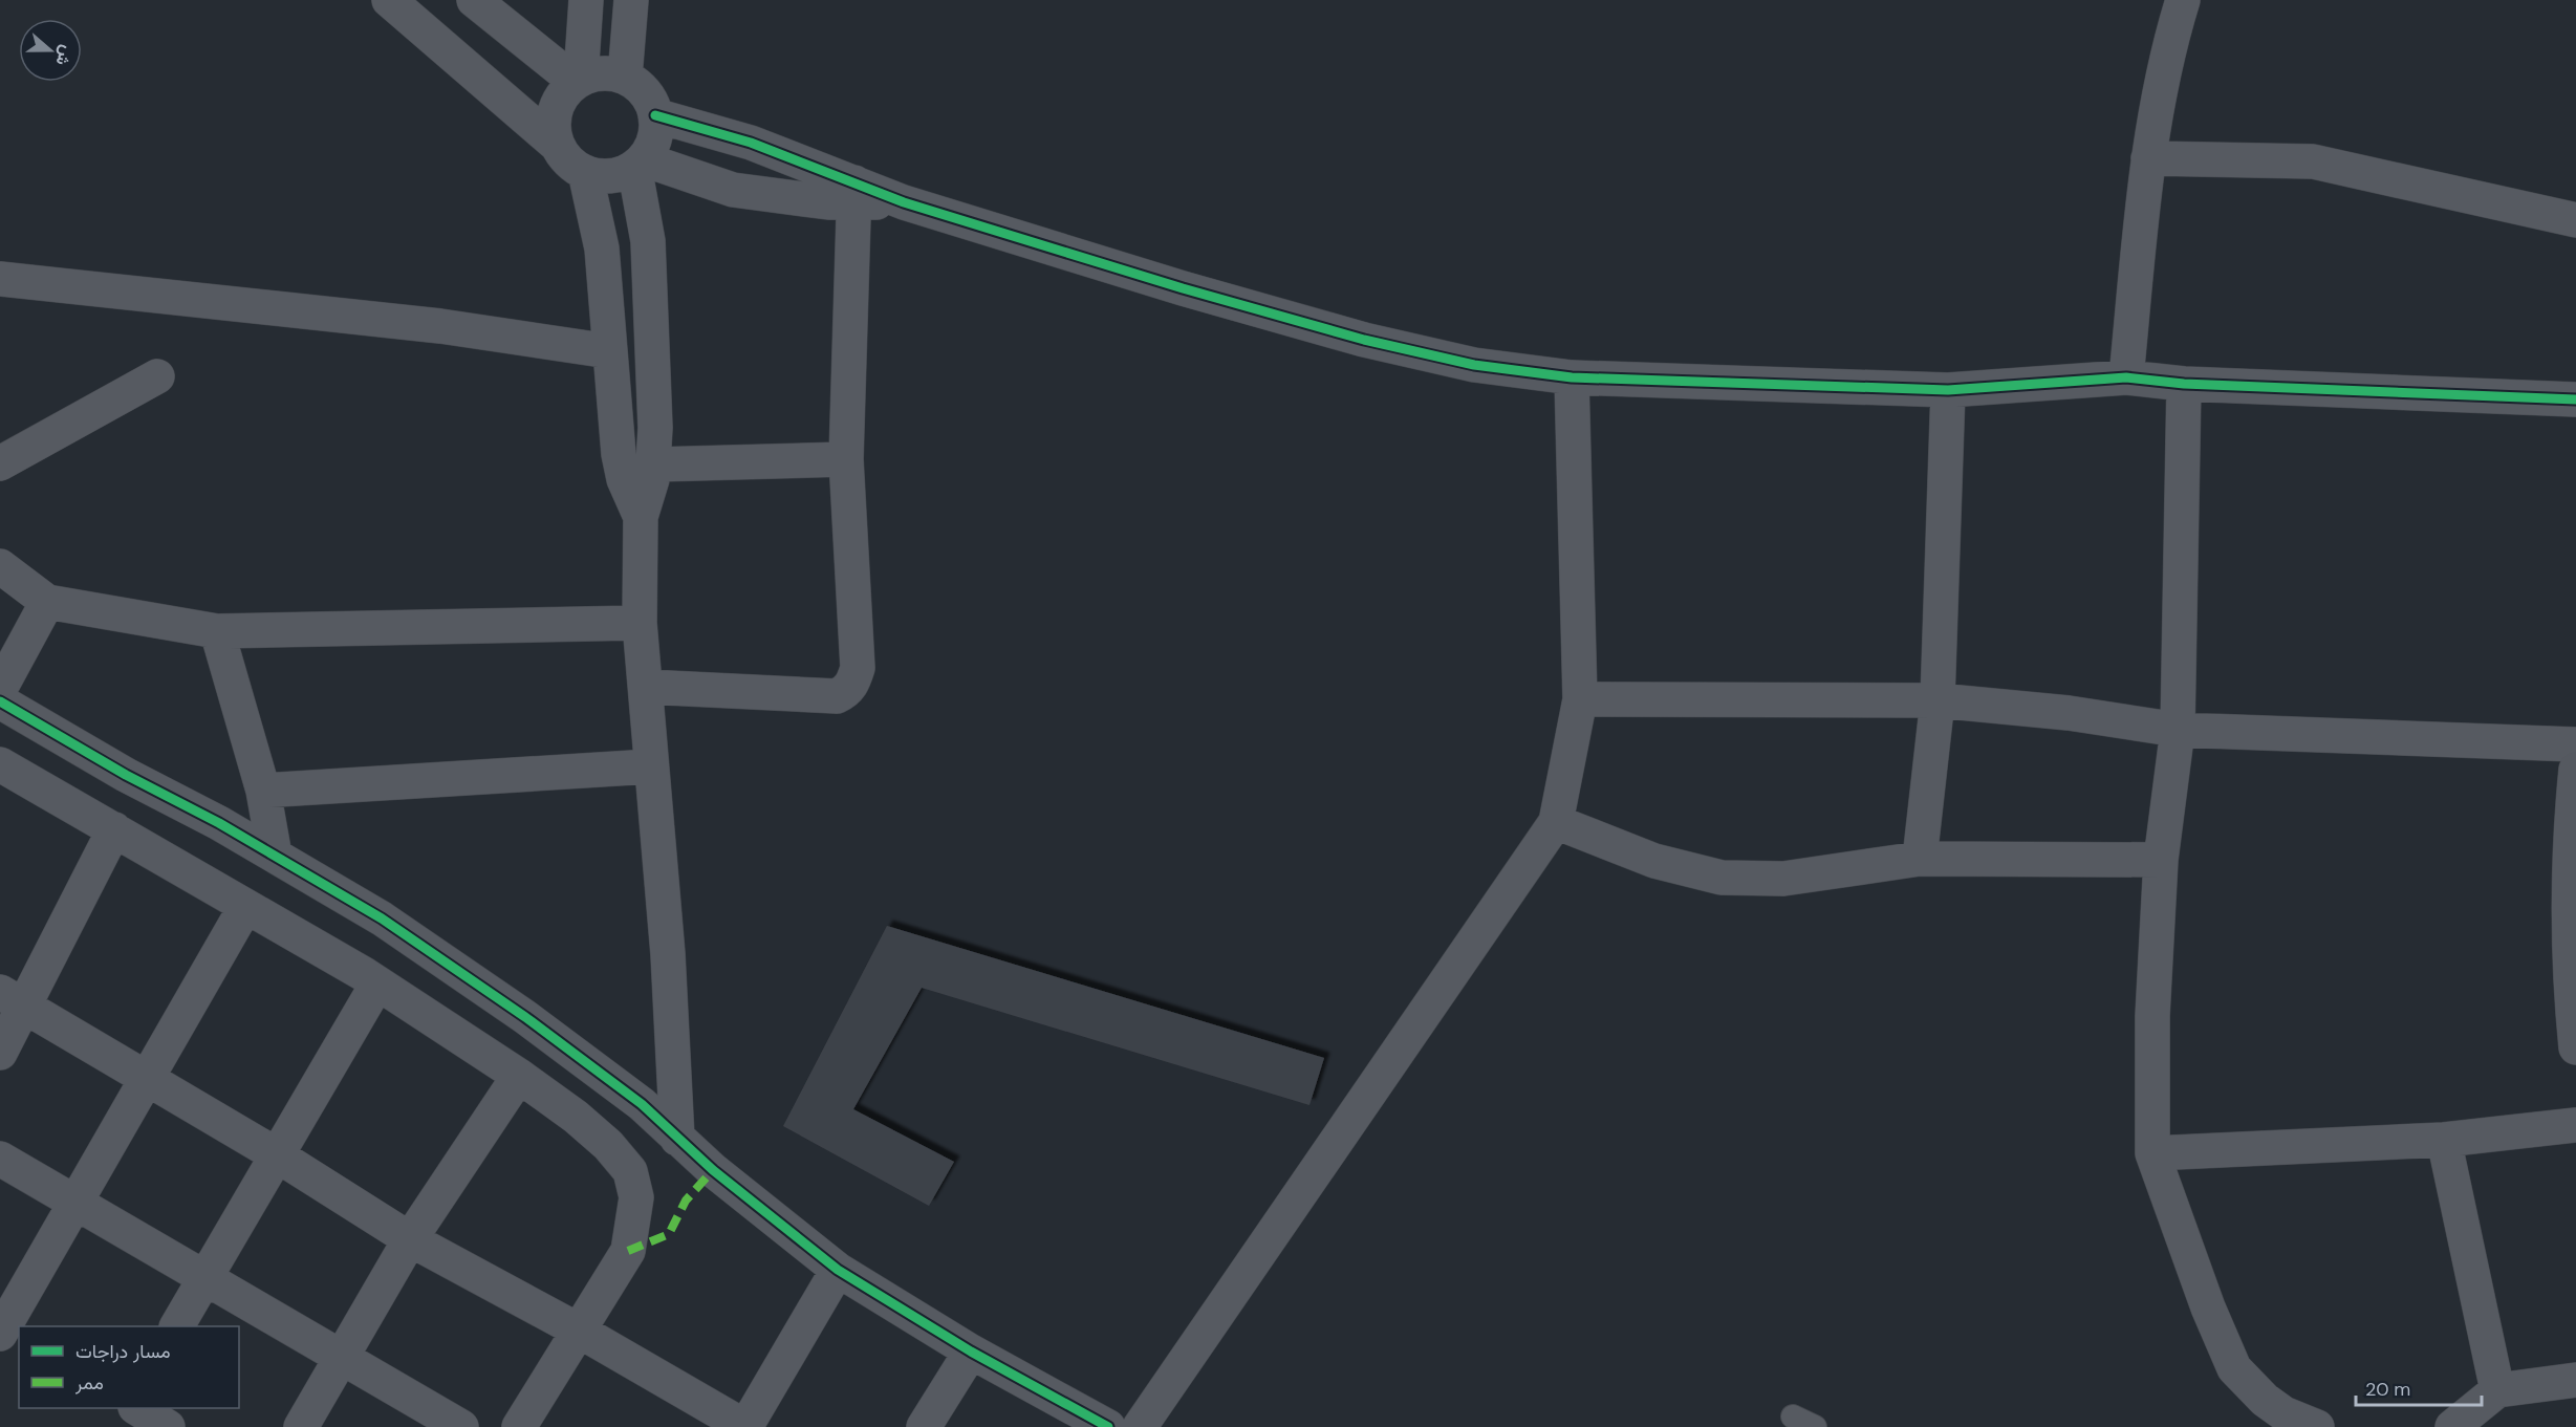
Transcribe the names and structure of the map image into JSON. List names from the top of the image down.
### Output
{
  "legend": ["مسار دراجات", "ممر"],
  "scale_bar": "20 m",
  "north": "right"
}
